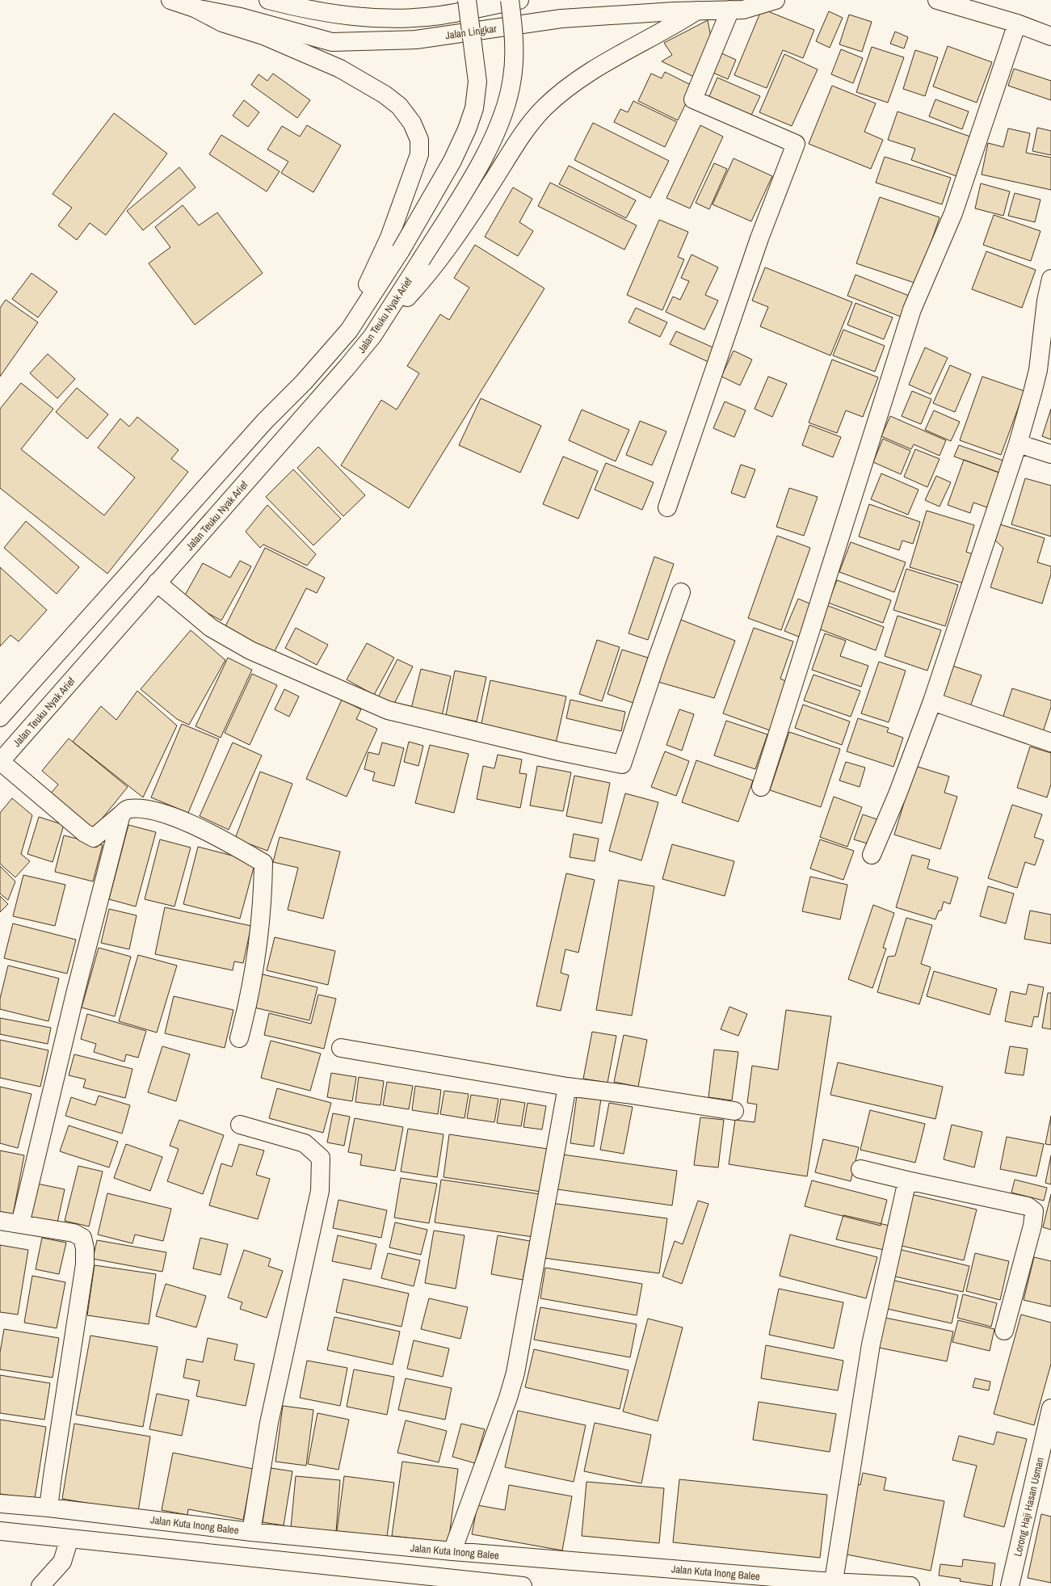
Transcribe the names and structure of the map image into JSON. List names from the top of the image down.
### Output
{
  "streets": {
    "street": [
      "Jalan Lingkar",
      "Jalan Teuku Nyak Arief",
      "Lorong Haji Hasan Usman",
      "Jalan Kuta Inong Balee"
    ]
  }
}
